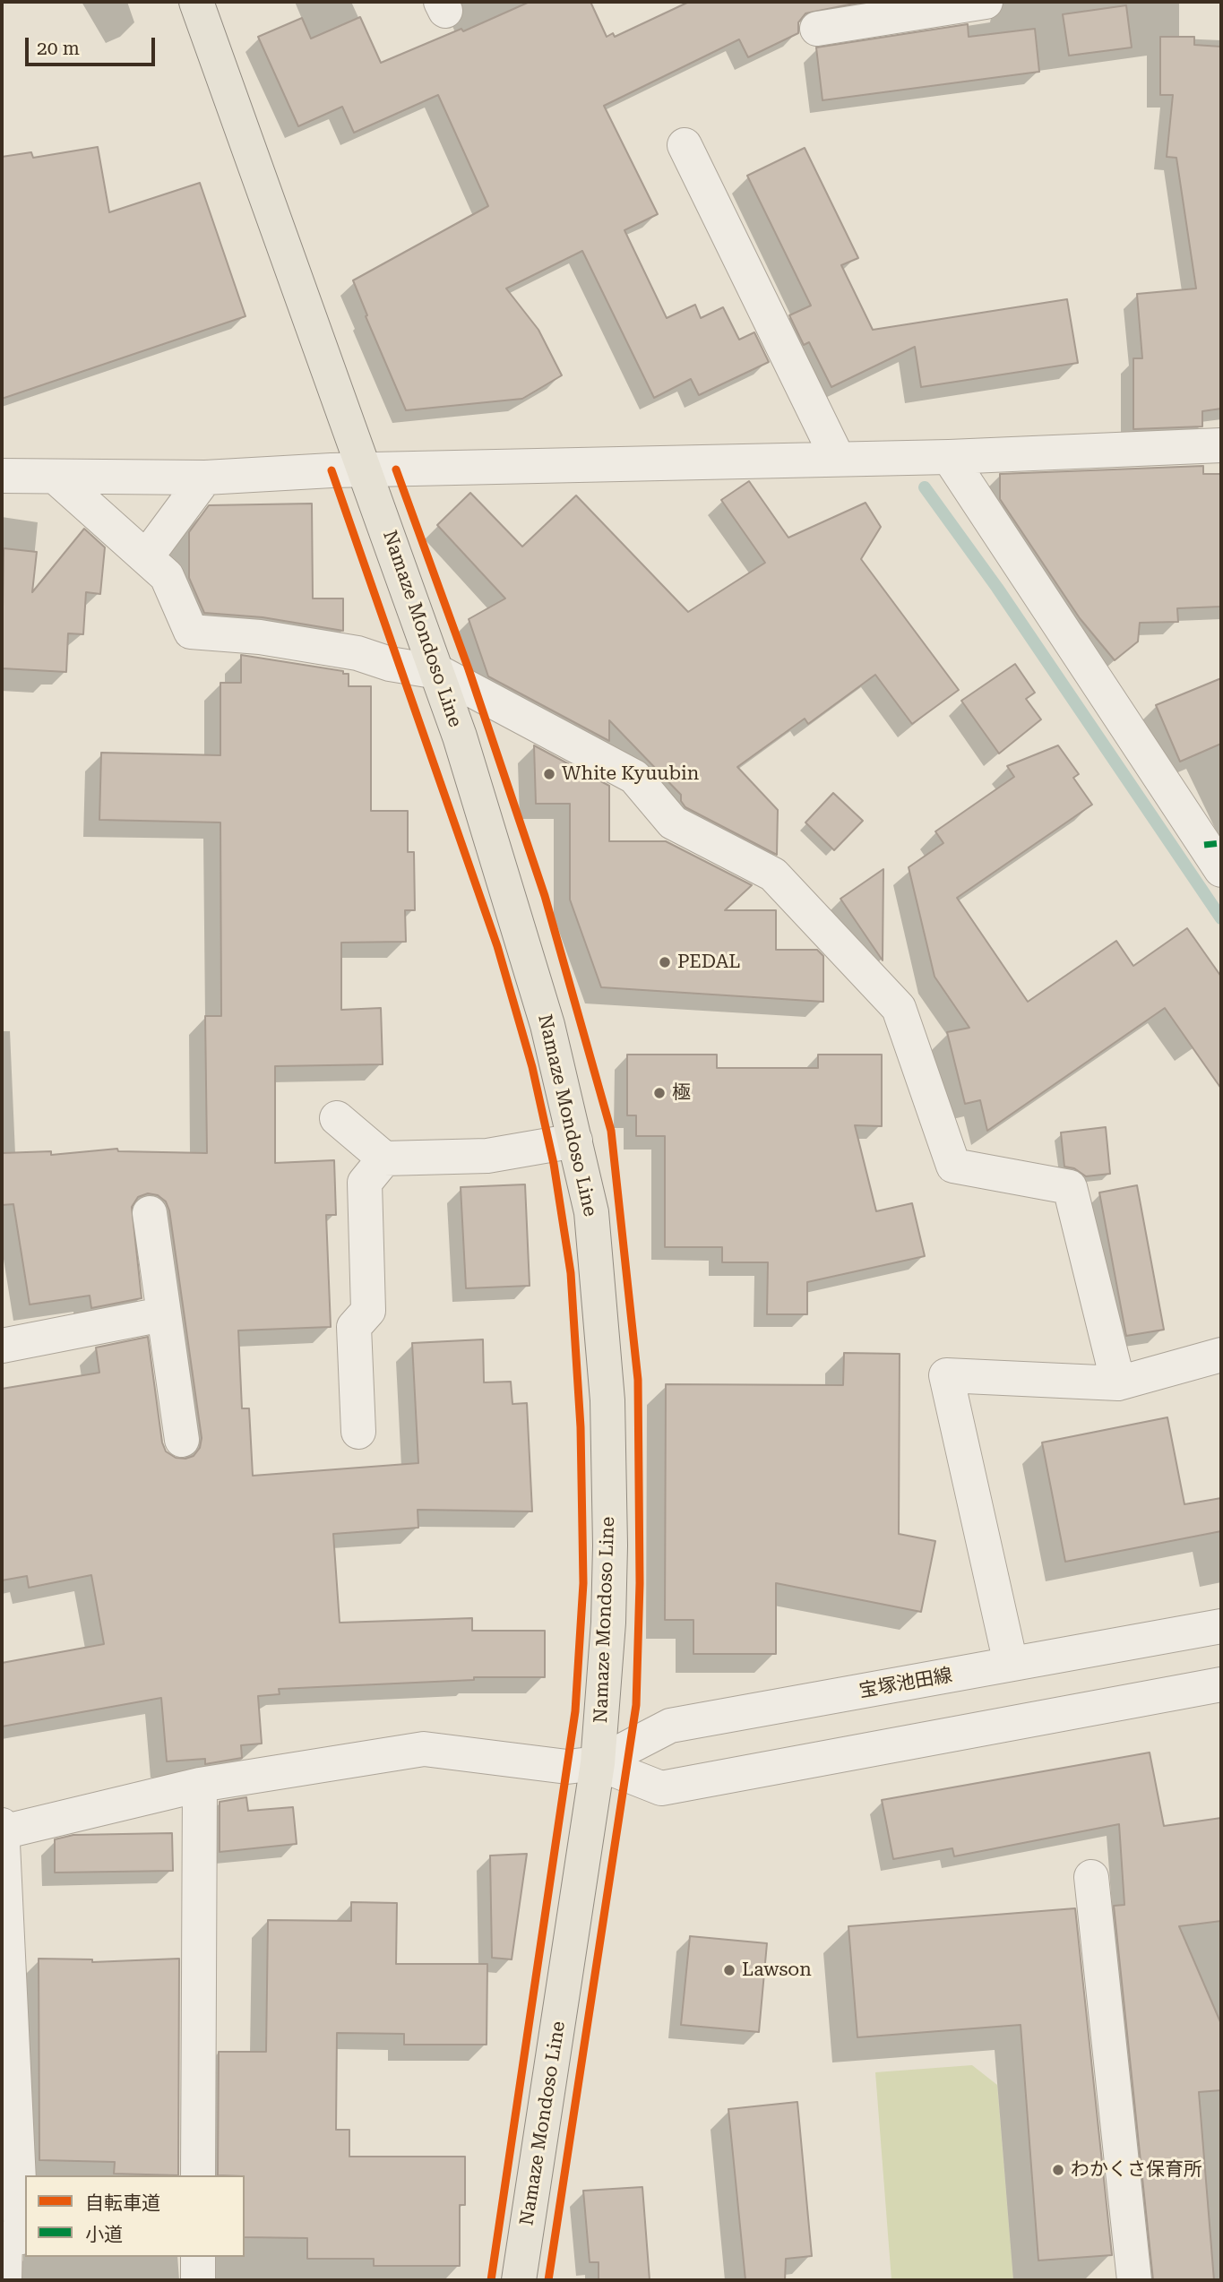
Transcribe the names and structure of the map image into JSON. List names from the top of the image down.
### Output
{
  "streets": {
    "main road": ["Namaze Mondoso Line"],
    "street": ["宝塚池田線"]
  },
  "crossings": [
    ["Namaze Mondoso Line", "宝塚池田線"]
  ],
  "places": [
    "White Kyuubin",
    "PEDAL",
    "極",
    "Lawson",
    "わかくさ保育所"
  ],
  "legend": ["自転車道", "小道"],
  "scale_bar": "20 m"
}
